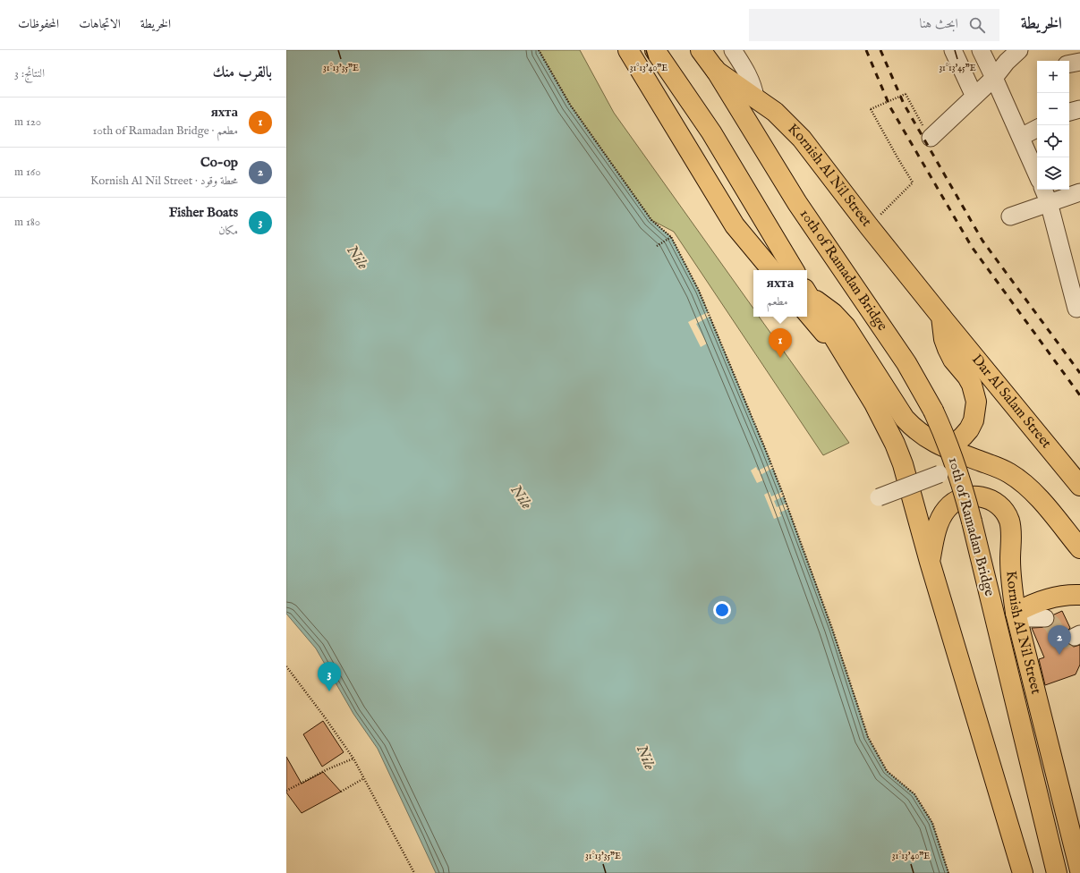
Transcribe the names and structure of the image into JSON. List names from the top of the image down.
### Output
{
  "streets": {
    "main road": ["Kornish Al Nil Street", "10th of Ramadan Bridge", "Dar Al Salam Street"]
  },
  "crossings": [
    ["Kornish Al Nil Street", "10th of Ramadan Bridge"],
    ["Kornish Al Nil Street", "Dar Al Salam Street"]
  ],
  "water": ["Nile"],
  "page": {
    "header": "الخريطة",
    "search": "ابحث هنا",
    "nav": ["الخريطة", "الاتجاهات", "المحفوظات"],
    "heading": ["بالقرب منك", "النتائج: 3"],
    "map_buttons": ["+", "−"],
    "list": [
      {
        "mark": "1",
        "name": "яхта",
        "note": "مطعم · 10th of Ramadan Bridge",
        "value": "120 m"
      },
      {
        "mark": "2",
        "name": "Co-op",
        "note": "محطة وقود · Kornish Al Nil Street",
        "value": "160 m"
      },
      {
        "mark": "3",
        "name": "Fisher Boats",
        "note": "مكان",
        "value": "180 m"
      }
    ],
    "popup": ["яхта", "مطعم"],
    "pins": ["1", "2", "3"]
  },
  "coordinates": ["31°13'35\"E", "31°13'40\"E", "31°13'45\"E"]
}
